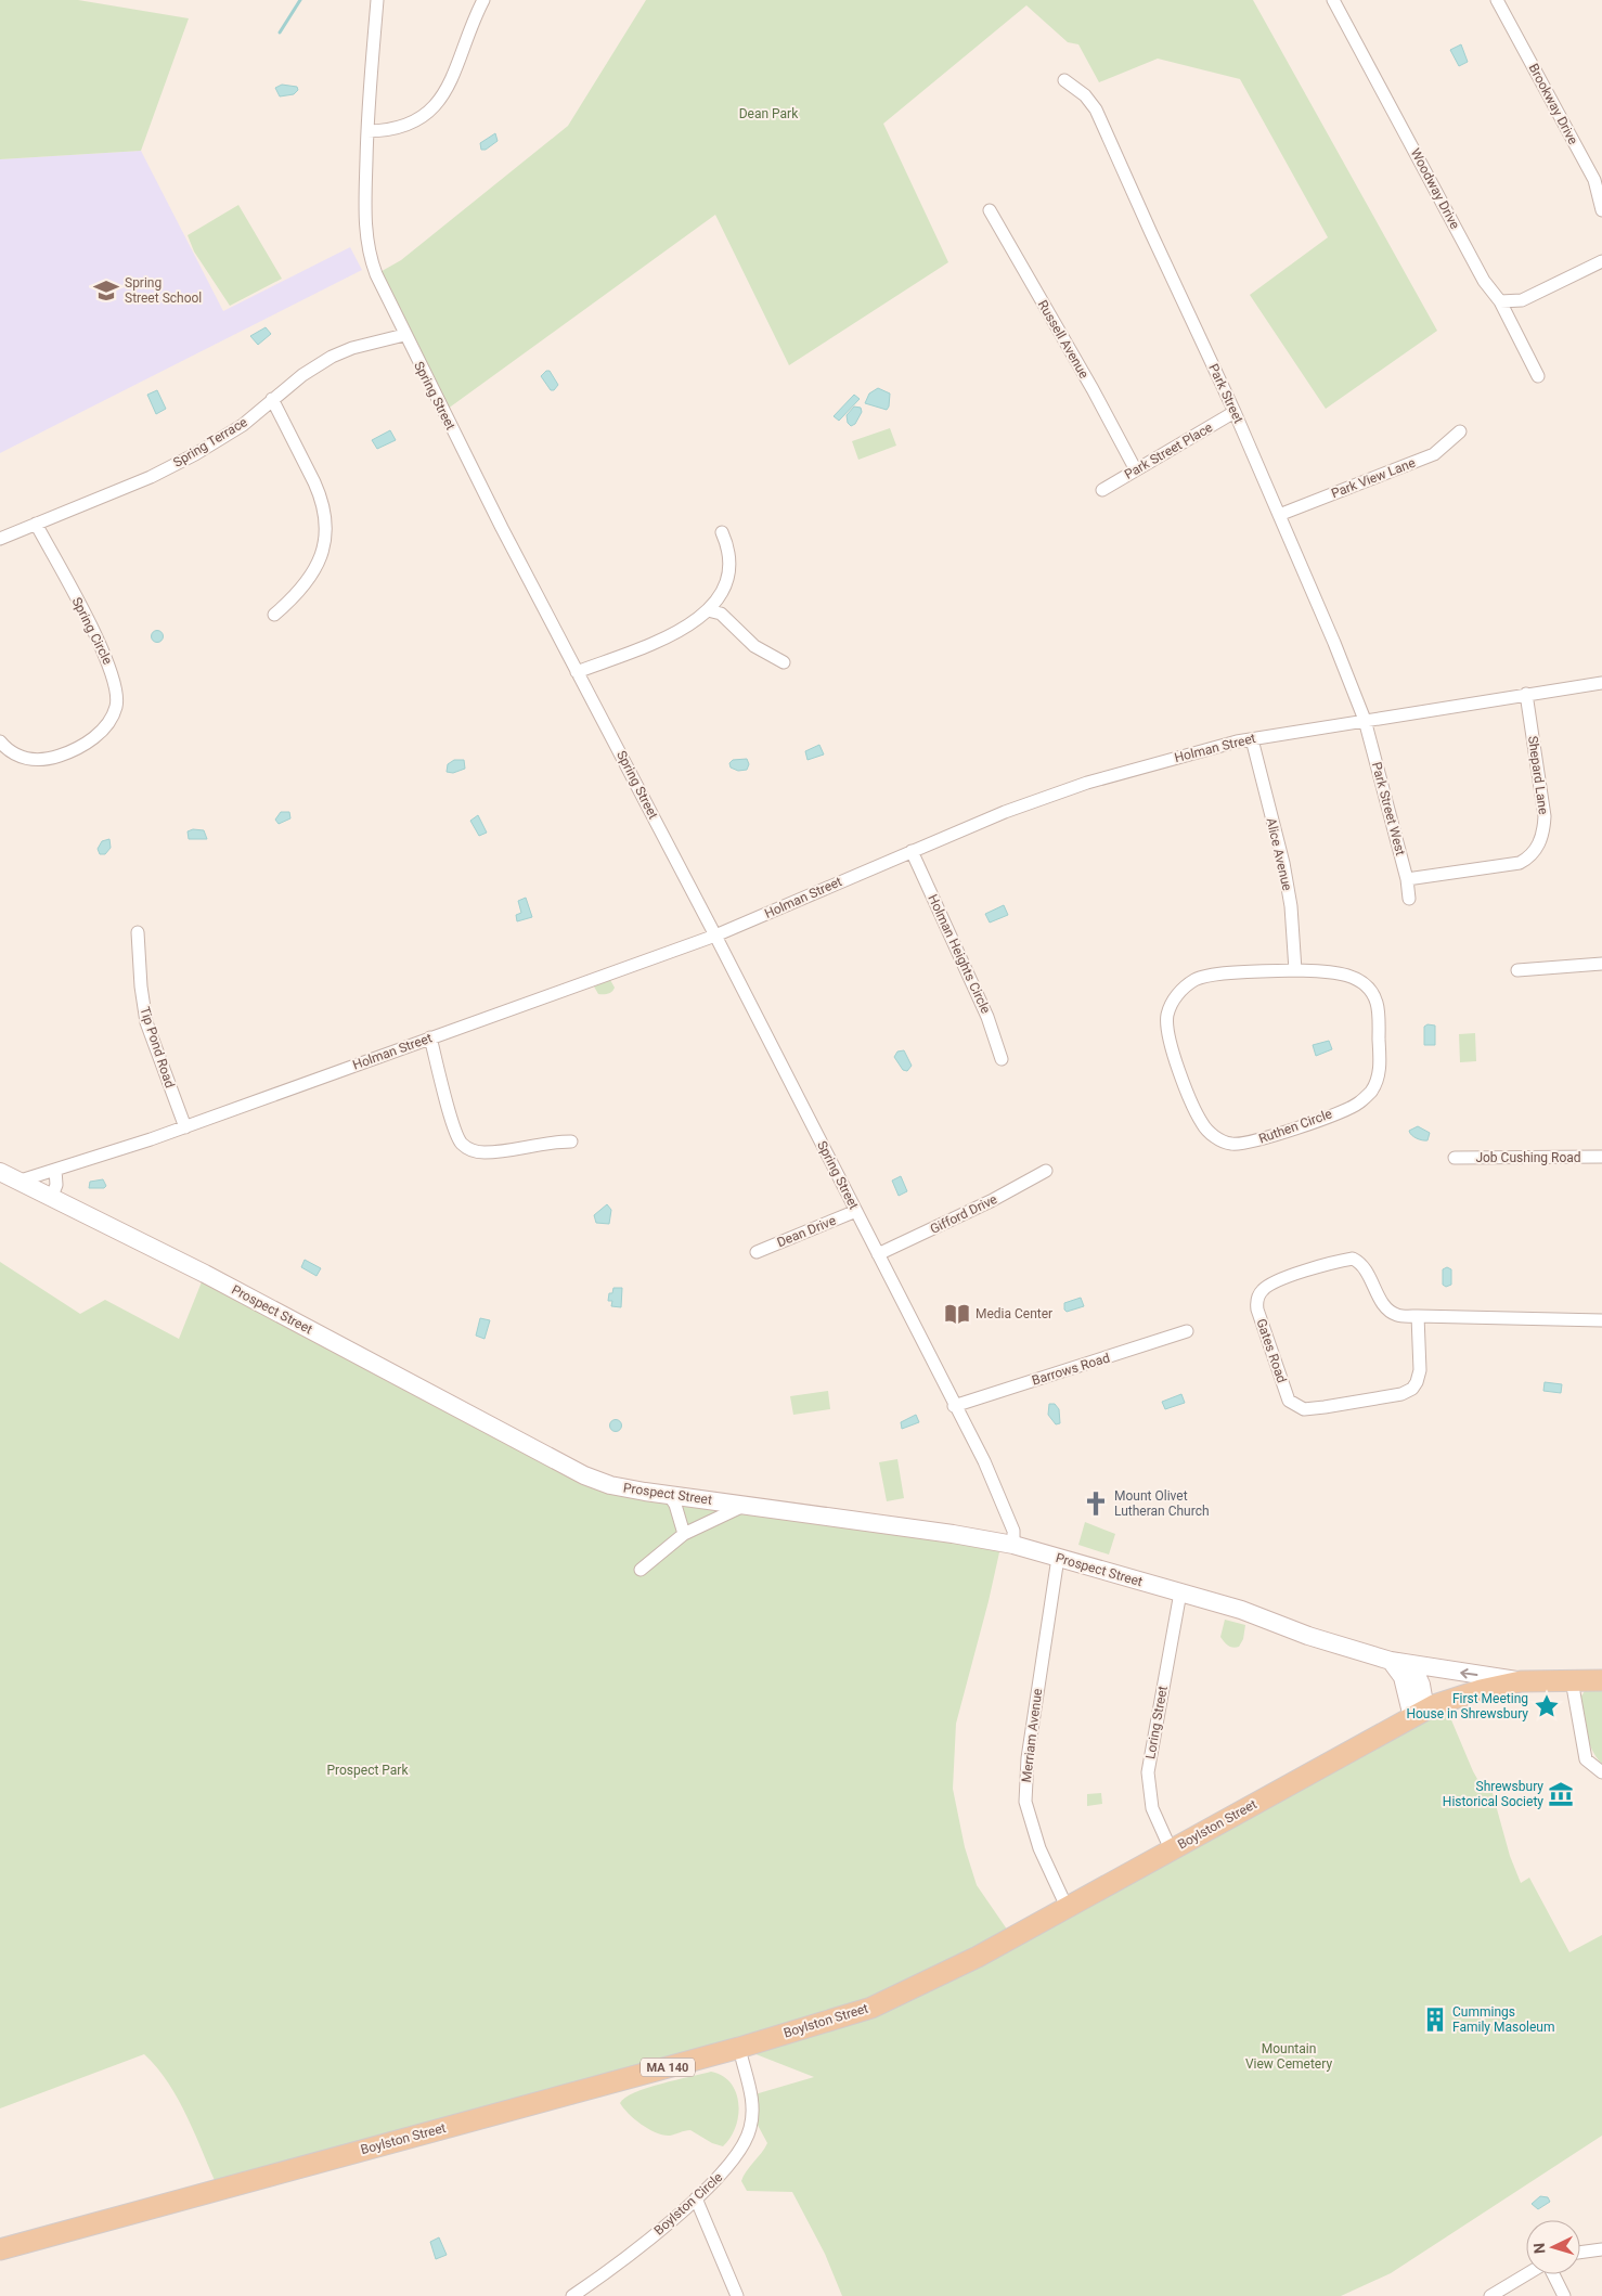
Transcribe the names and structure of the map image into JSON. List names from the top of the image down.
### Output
{
  "streets": {
    "main road": ["Boylston Street", "MA 140"],
    "street": [
      "Brookway Drive",
      "Woodway Drive",
      "Russell Avenue",
      "Park Street",
      "Spring Street",
      "Spring Terrace",
      "Park Street Place",
      "Park View Lane",
      "Spring Circle",
      "Holman Street",
      "Shepard Lane",
      "Park Street West",
      "Alice Avenue",
      "Holman Heights Circle",
      "Tip Pond Road",
      "Ruthen Circle",
      "Job Cushing Road",
      "Gifford Drive",
      "Dean Drive",
      "Prospect Street",
      "Gates Road",
      "Barrows Road",
      "Loring Street",
      "Merriam Avenue",
      "Boylston Circle"
    ]
  },
  "crossings": [
    ["Russell Avenue", "Park Street Place"],
    ["Park Street", "Park Street Place"],
    ["Park Street", "Park View Lane"],
    ["Park Street", "Holman Street"],
    ["Park Street", "Park Street West"],
    ["Spring Street", "Spring Terrace"],
    ["Spring Street", "Holman Street"],
    ["Spring Street", "Gifford Drive"],
    ["Spring Street", "Dean Drive"],
    ["Spring Street", "Prospect Street"],
    ["Spring Street", "Barrows Road"],
    ["Spring Terrace", "Spring Circle"],
    ["Holman Street", "Shepard Lane"],
    ["Holman Street", "Park Street West"],
    ["Holman Street", "Alice Avenue"],
    ["Holman Street", "Holman Heights Circle"],
    ["Holman Street", "Tip Pond Road"],
    ["Holman Street", "Prospect Street"],
    ["Shepard Lane", "Park Street West"],
    ["Alice Avenue", "Ruthen Circle"],
    ["Prospect Street", "Loring Street"],
    ["Prospect Street", "Merriam Avenue"],
    ["Prospect Street", "Boylston Street"],
    ["Loring Street", "Boylston Street"],
    ["Merriam Avenue", "Boylston Street"],
    ["Boylston Street", "Boylston Circle"]
  ],
  "parks": ["Dean Park", "Prospect Park", "Mountain View Cemetery"],
  "places": {
    "school or university": ["Spring Street School"],
    "library": ["Media Center"],
    "church": ["Mount Olivet Lutheran Church"],
    "place": ["First Meeting House in Shrewsbury"],
    "museum": ["Shrewsbury Historical Society"],
    "building": ["Cummings Family Masoleum"]
  },
  "north": "left"
}
